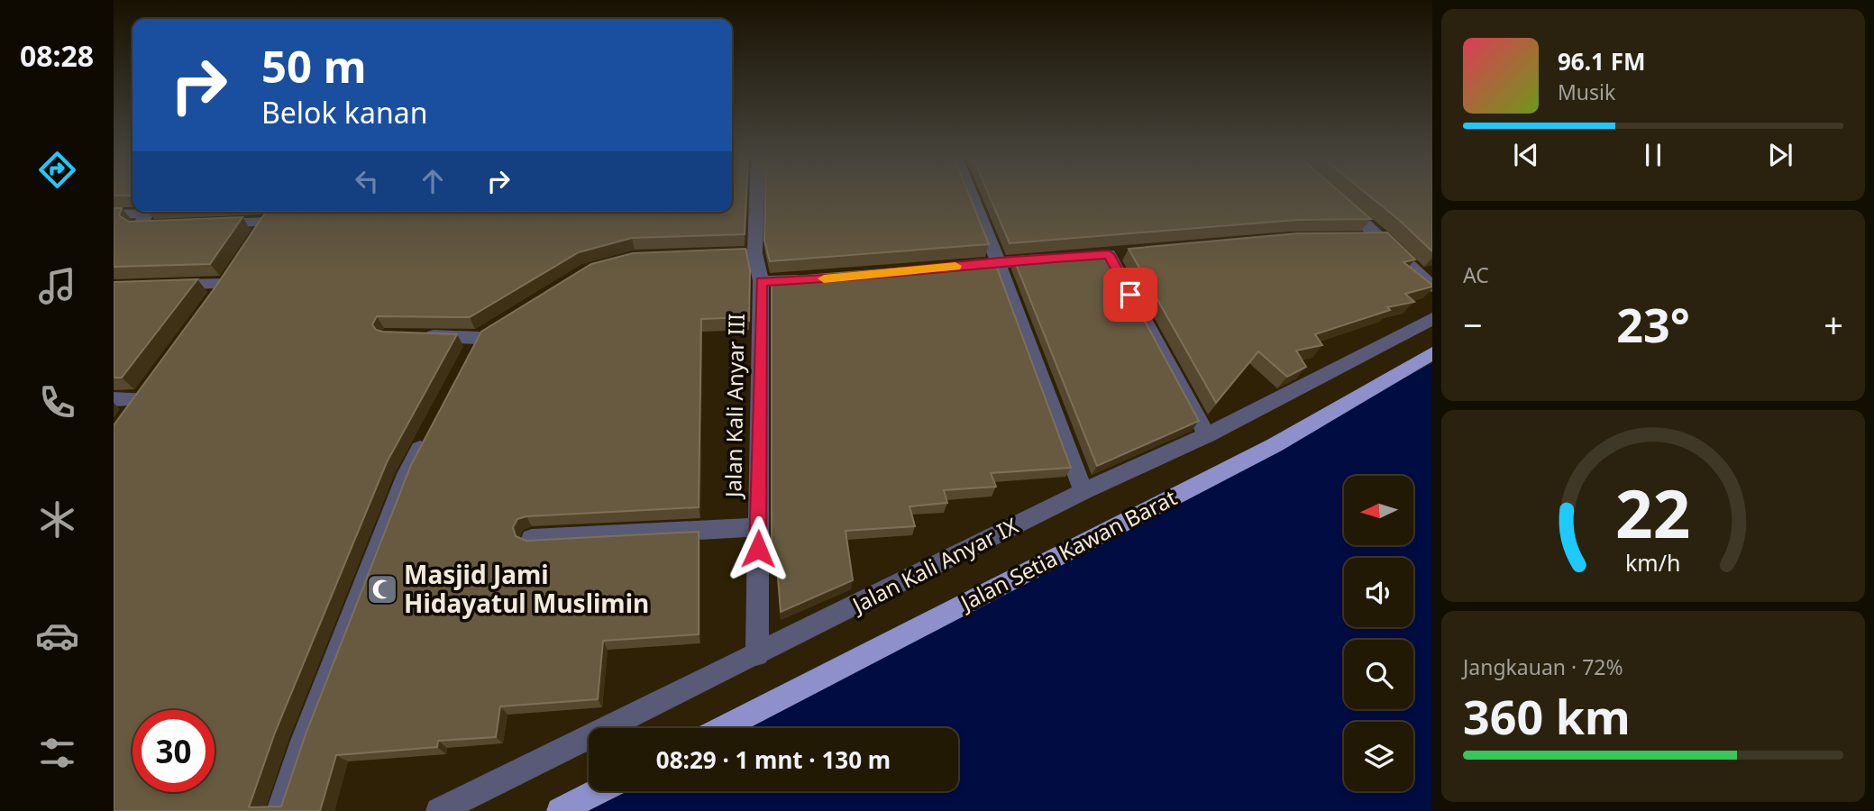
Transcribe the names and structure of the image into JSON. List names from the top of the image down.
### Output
{
  "streets": {
    "main road": ["Jalan Setia Kawan Barat"],
    "street": ["Jalan Kali Anyar III", "Jalan Kali Anyar IX"]
  },
  "crossings": [
    ["Jalan Kali Anyar III", "Jalan Kali Anyar IX"]
  ],
  "places": {
    "mosque": ["Masjid Jami Hidayatul Muslimin"]
  },
  "north": "left",
  "page": {
    "tabs": "08:28",
    "turn": ["50 m", "Belok kanan"],
    "song": ["96.1 FM", "Musik"],
    "tile": [
      "AC",
      ["Jangkauan · 72%", "360 km"]
    ],
    "heat": ["−", "23°", "+"],
    "limit": "30",
    "trip": "08:29 · 1 mnt · 130 m",
    "gauge": ["22", "km/h"]
  }
}
